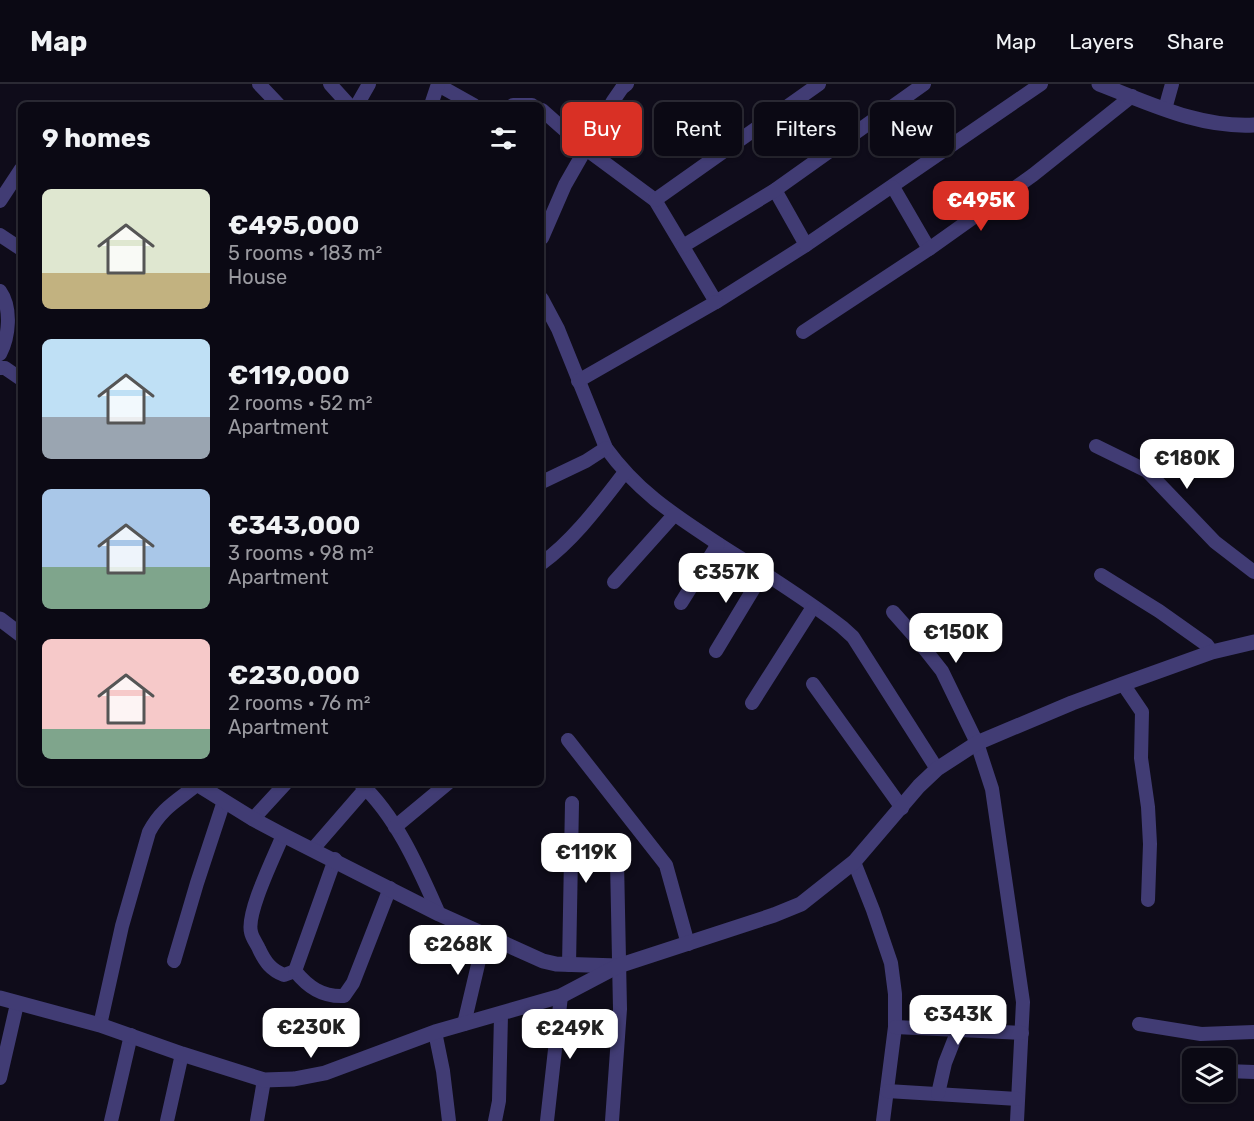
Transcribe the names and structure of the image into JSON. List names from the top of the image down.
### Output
{
  "page": {
    "header": "Map",
    "nav": ["Map", "Layers", "Share"],
    "chip": [
      "Buy",
      "Rent",
      "Filters",
      "New"
    ],
    "heading": "9 homes",
    "list": [
      {
        "name": "€495,000",
        "note": "5 rooms · 183 m² · House"
      },
      {
        "name": "€119,000",
        "note": "2 rooms · 52 m² · Apartment"
      },
      {
        "name": "€343,000",
        "note": "3 rooms · 98 m² · Apartment"
      },
      {
        "name": "€230,000",
        "note": "2 rooms · 76 m² · Apartment"
      }
    ],
    "price": [
      "€495K",
      "€180K",
      "€357K",
      "€150K",
      "€119K",
      "€268K",
      "€343K",
      "€230K",
      "€249K"
    ]
  }
}
